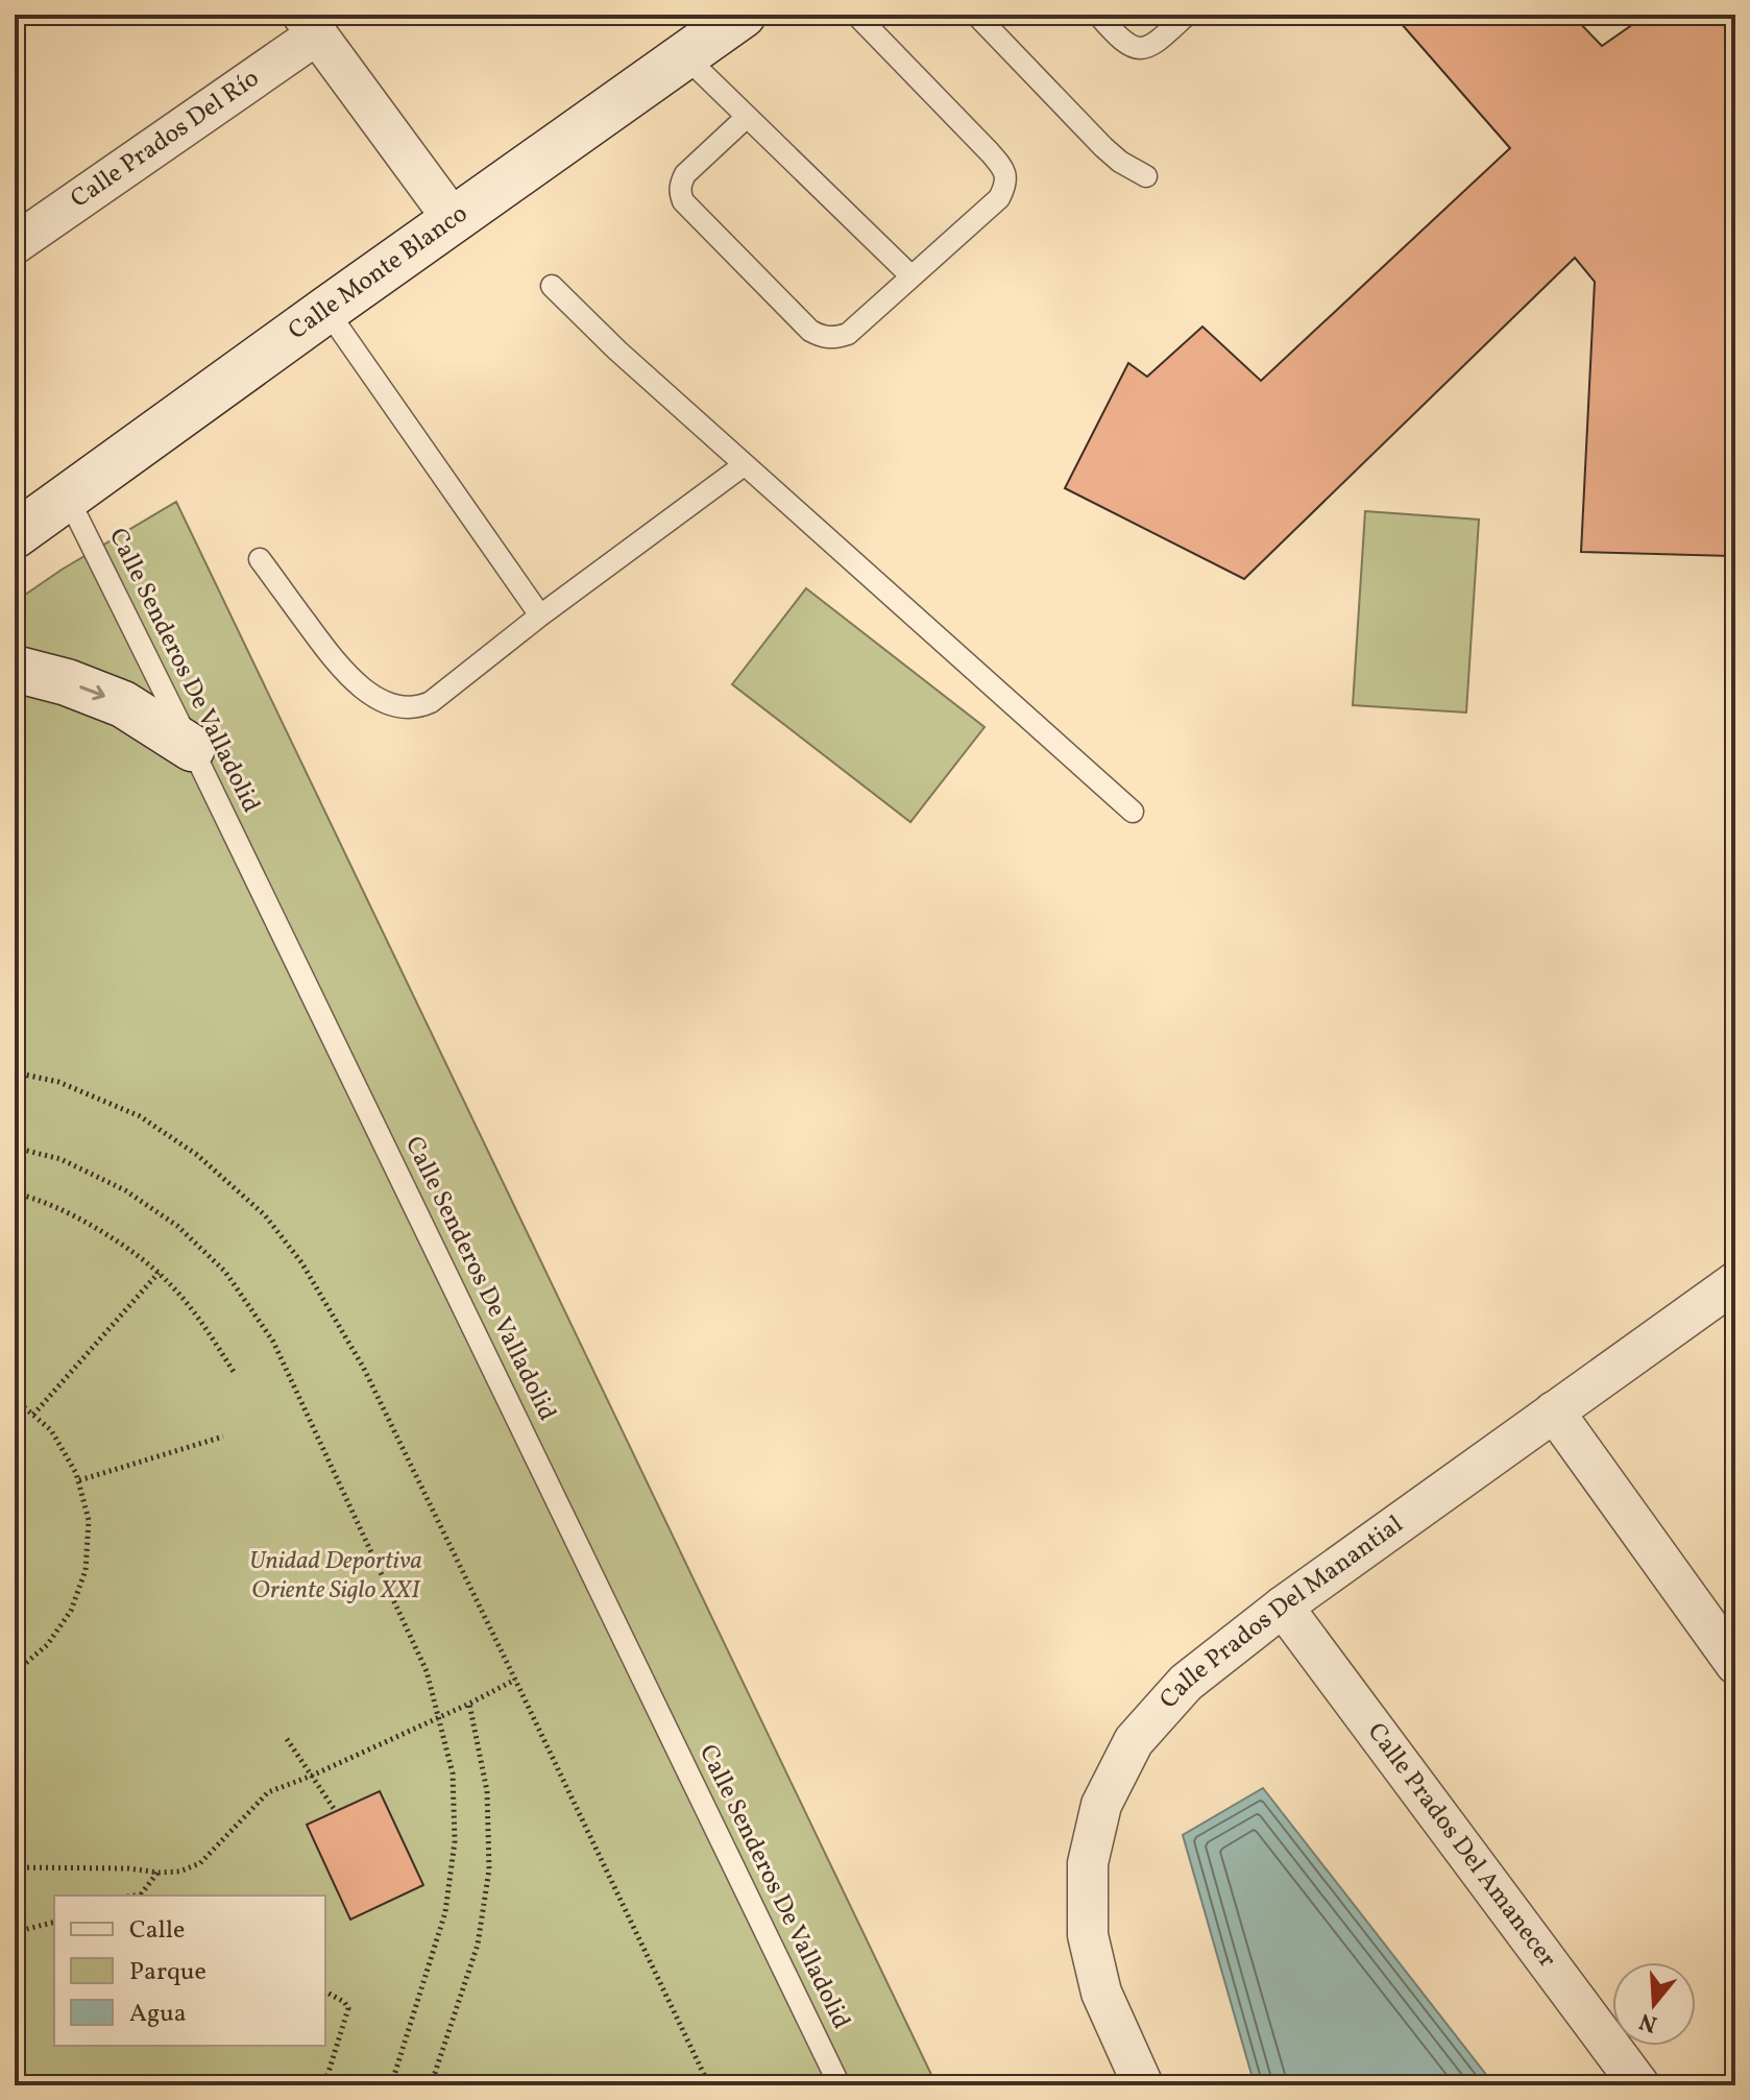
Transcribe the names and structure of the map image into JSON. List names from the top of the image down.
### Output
{
  "streets": {
    "main road": ["Calle Monte Blanco"],
    "street": ["Calle Prados Del Río", "Calle Prados Del Manantial", "Calle Prados Del Amanecer"],
    "lane": ["Calle Senderos De Valladolid"]
  },
  "crossings": [
    ["Calle Monte Blanco", "Calle Senderos De Valladolid"],
    ["Calle Prados Del Manantial", "Calle Prados Del Amanecer"]
  ],
  "parks": ["Unidad Deportiva Oriente Siglo XXI"],
  "legend": ["Calle", "Parque", "Agua"],
  "north": "bottom"
}
